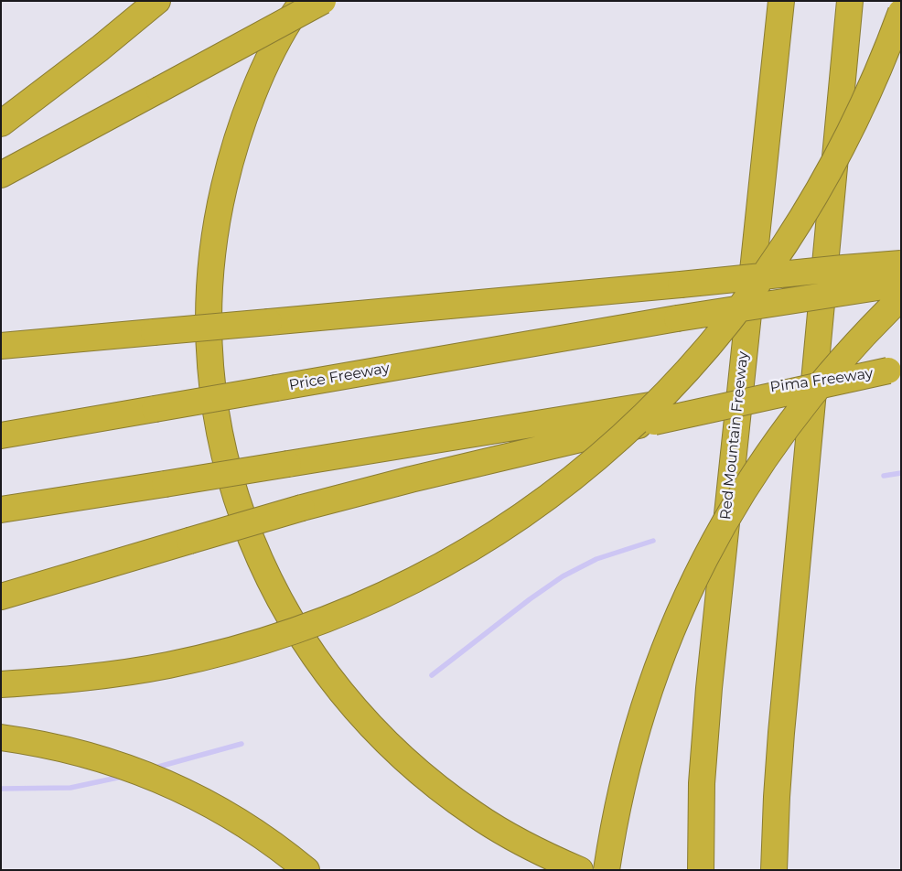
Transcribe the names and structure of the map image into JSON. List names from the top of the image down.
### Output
{
  "streets": {
    "highway": ["Price Freeway", "Pima Freeway", "Red Mountain Freeway"]
  }
}
